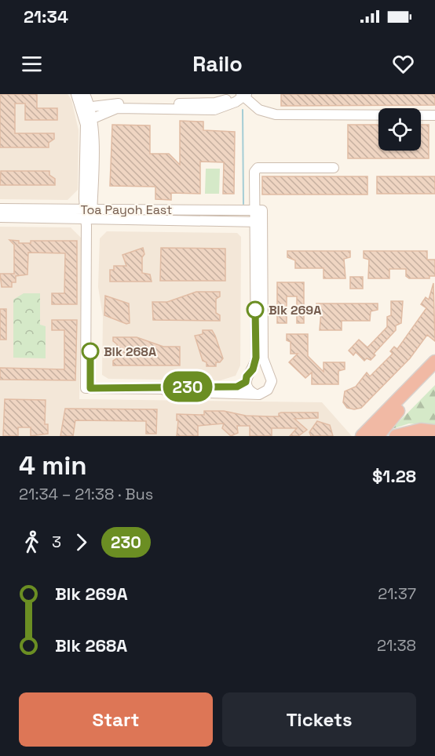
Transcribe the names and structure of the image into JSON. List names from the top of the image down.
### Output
{
  "streets": {
    "street": ["Toa Payoh East"]
  },
  "places": ["Blk 269A", "Blk 268A"],
  "lines": ["bus line 230"],
  "page": {
    "status": "21:34",
    "header": "Railo",
    "on_map": "230",
    "heading": ["4 min", "21:34 – 21:38 · Bus", "$1.28"],
    "legs": ["3", "230"],
    "list": [
      {
        "name": "Blk 269A",
        "value": "21:37"
      },
      {
        "name": "Blk 268A",
        "value": "21:38"
      }
    ],
    "buttons": ["Start", "Tickets"]
  }
}
